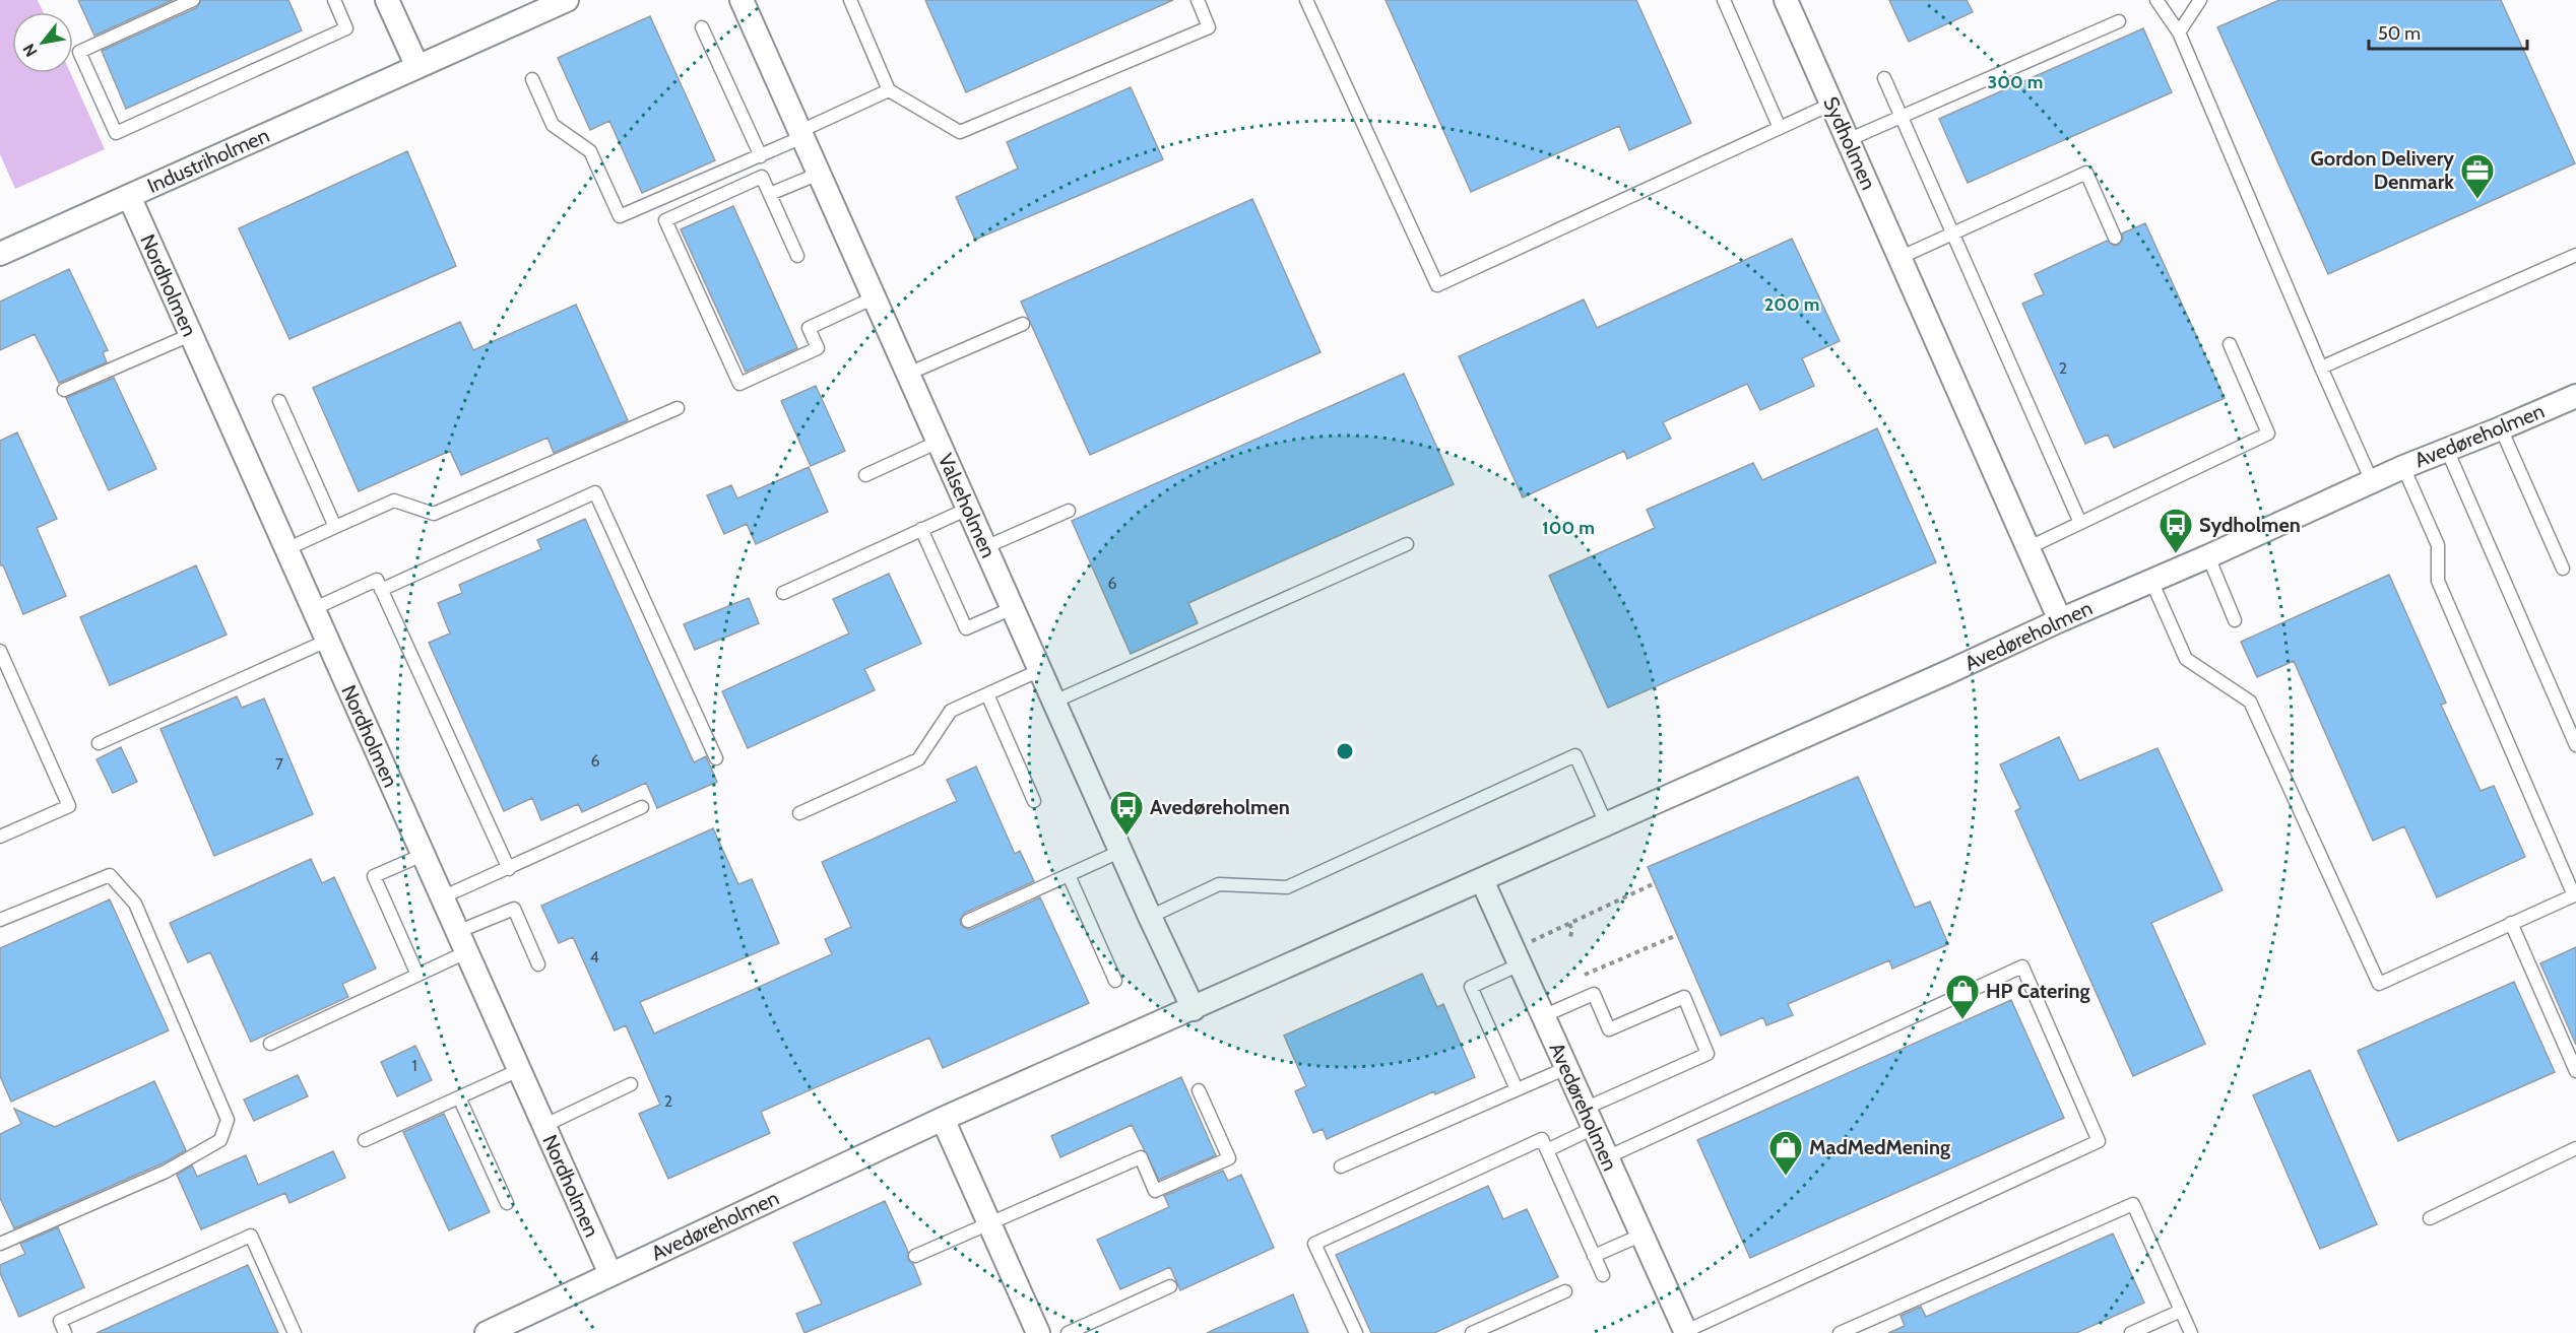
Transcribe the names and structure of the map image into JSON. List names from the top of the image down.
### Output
{
  "streets": {
    "street": [
      "Sydholmen",
      "Industriholmen",
      "Nordholmen",
      "Avedøreholmen",
      "Valseholmen"
    ]
  },
  "crossings": [
    ["Sydholmen", "Avedøreholmen"],
    ["Industriholmen", "Nordholmen"],
    ["Nordholmen", "Avedøreholmen"],
    ["Avedøreholmen", "Valseholmen"]
  ],
  "places": {
    "office": ["Gordon Delivery Denmark"],
    "bus stop": ["Sydholmen", "Avedøreholmen"],
    "shop": ["HP Catering", "MadMedMening"]
  },
  "house_numbers": [
    "2",
    "6",
    "6",
    "7",
    "4",
    "1",
    "2"
  ],
  "scale_bar": "50 m",
  "north": "bottom left",
  "rings": ["300 m", "200 m", "100 m"]
}
